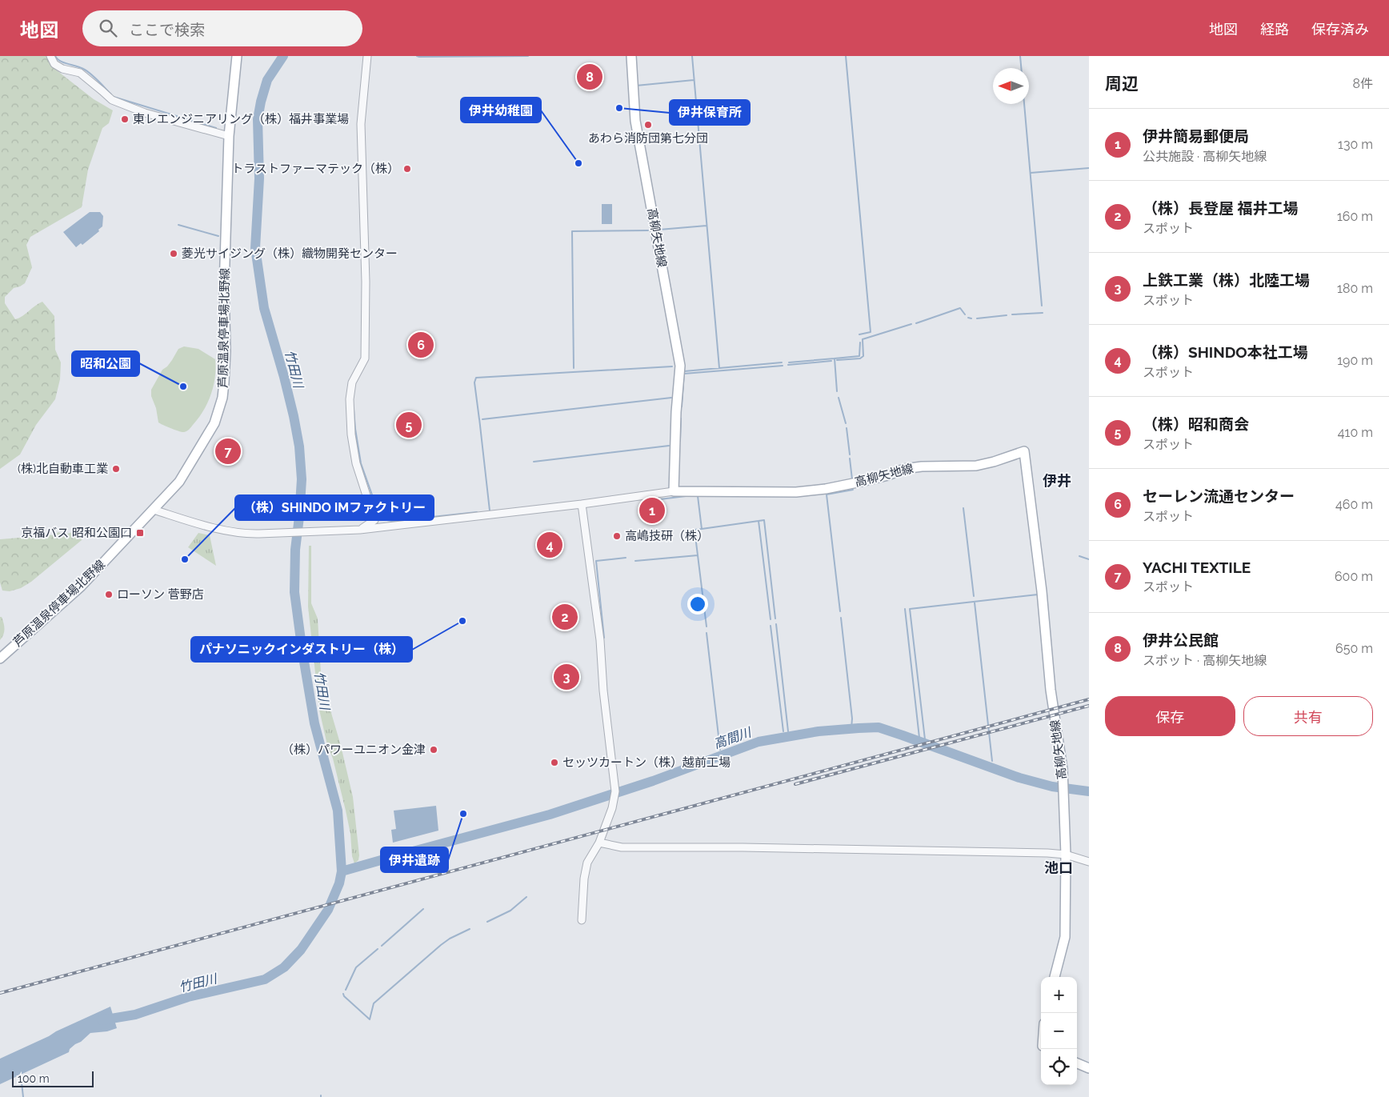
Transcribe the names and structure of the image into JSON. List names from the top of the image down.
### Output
{
  "streets": {
    "main road": ["高柳矢地線", "芦原温泉停車場北野線"]
  },
  "districts": ["伊井", "池口"],
  "water": ["竹田川", "高間川"],
  "places": {
    "other": [
      "伊井保育所",
      "東レエンジニアリング（株）福井事業場",
      "あわら消防団第七分団",
      "伊井幼稚園",
      "トラストファーマテック（株）",
      "菱光サイジング（株）織物開発センター",
      "昭和公園",
      "(株)北自動車工業",
      "高嶋技研（株）",
      "（株）SHINDO IMファクトリー",
      "ローソン 菅野店",
      "パナソニックインダストリー（株）",
      "（株）パワーユニオン金津",
      "セッツカートン（株）越前工場",
      "伊井遺跡"
    ],
    "transit": ["京福バス 昭和公園口"]
  },
  "scale_bar": "100 m",
  "north": "left",
  "page": {
    "header": "地図",
    "search": "ここで検索",
    "nav": ["地図", "経路", "保存済み"],
    "heading": ["周辺", "8件"],
    "pins": [
      "8",
      "6",
      "5",
      "7",
      "1",
      "4",
      "2",
      "3"
    ],
    "list": [
      {
        "mark": "1",
        "name": "伊井簡易郵便局",
        "note": "公共施設 · 高柳矢地線",
        "value": "130 m"
      },
      {
        "mark": "2",
        "name": "（株）長登屋 福井工場",
        "note": "スポット",
        "value": "160 m"
      },
      {
        "mark": "3",
        "name": "上鉄工業（株）北陸工場",
        "note": "スポット",
        "value": "180 m"
      },
      {
        "mark": "4",
        "name": "（株）SHINDO本社工場",
        "note": "スポット",
        "value": "190 m"
      },
      {
        "mark": "5",
        "name": "（株）昭和商会",
        "note": "スポット",
        "value": "410 m"
      },
      {
        "mark": "6",
        "name": "セーレン流通センター",
        "note": "スポット",
        "value": "460 m"
      },
      {
        "mark": "7",
        "name": "YACHI TEXTILE",
        "note": "スポット",
        "value": "600 m"
      },
      {
        "mark": "8",
        "name": "伊井公民館",
        "note": "スポット · 高柳矢地線",
        "value": "650 m"
      }
    ],
    "buttons": ["保存", "共有"],
    "map_buttons": ["+", "−"],
    "scale": "100 m"
  }
}
